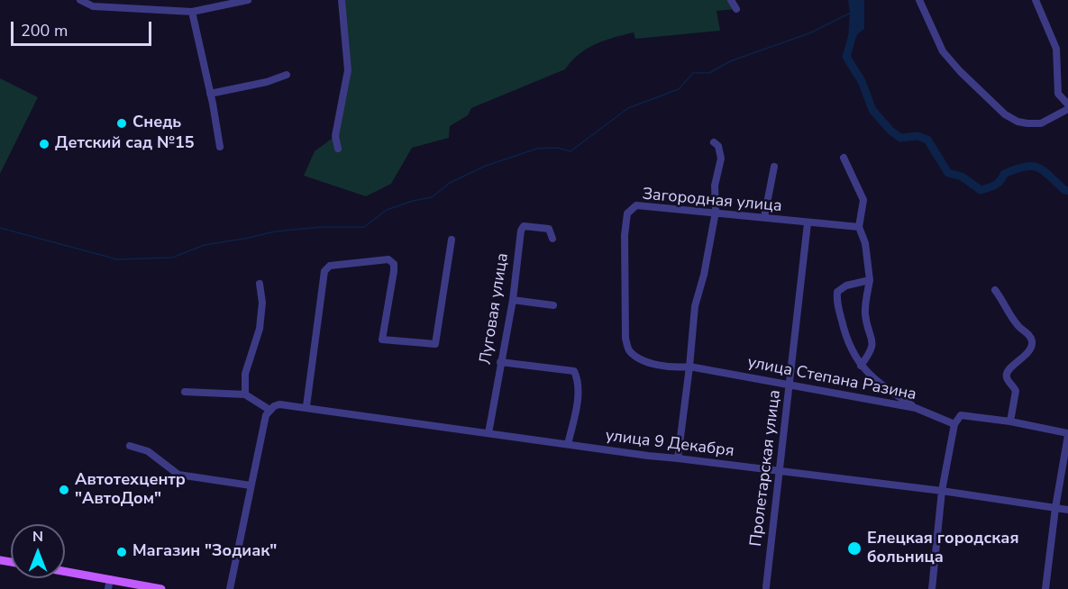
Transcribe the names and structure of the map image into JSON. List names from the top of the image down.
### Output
{
  "streets": {
    "street": [
      "Загородная улица",
      "Луговая улица",
      "улица Степана Разина",
      "улица 9 Декабря",
      "Пролетарская улица"
    ]
  },
  "crossings": [
    ["Загородная улица", "улица Степана Разина"],
    ["Загородная улица", "Пролетарская улица"],
    ["Луговая улица", "улица 9 Декабря"],
    ["улица Степана Разина", "Пролетарская улица"],
    ["улица 9 Декабря", "Пролетарская улица"]
  ],
  "places": [
    "Снедь",
    "Детский сад №15",
    "Автотехцентр \"АвтоДом\"",
    "Елецкая городская больница",
    "Магазин \"Зодиак\""
  ],
  "scale_bar": "200 m",
  "north": "top"
}
